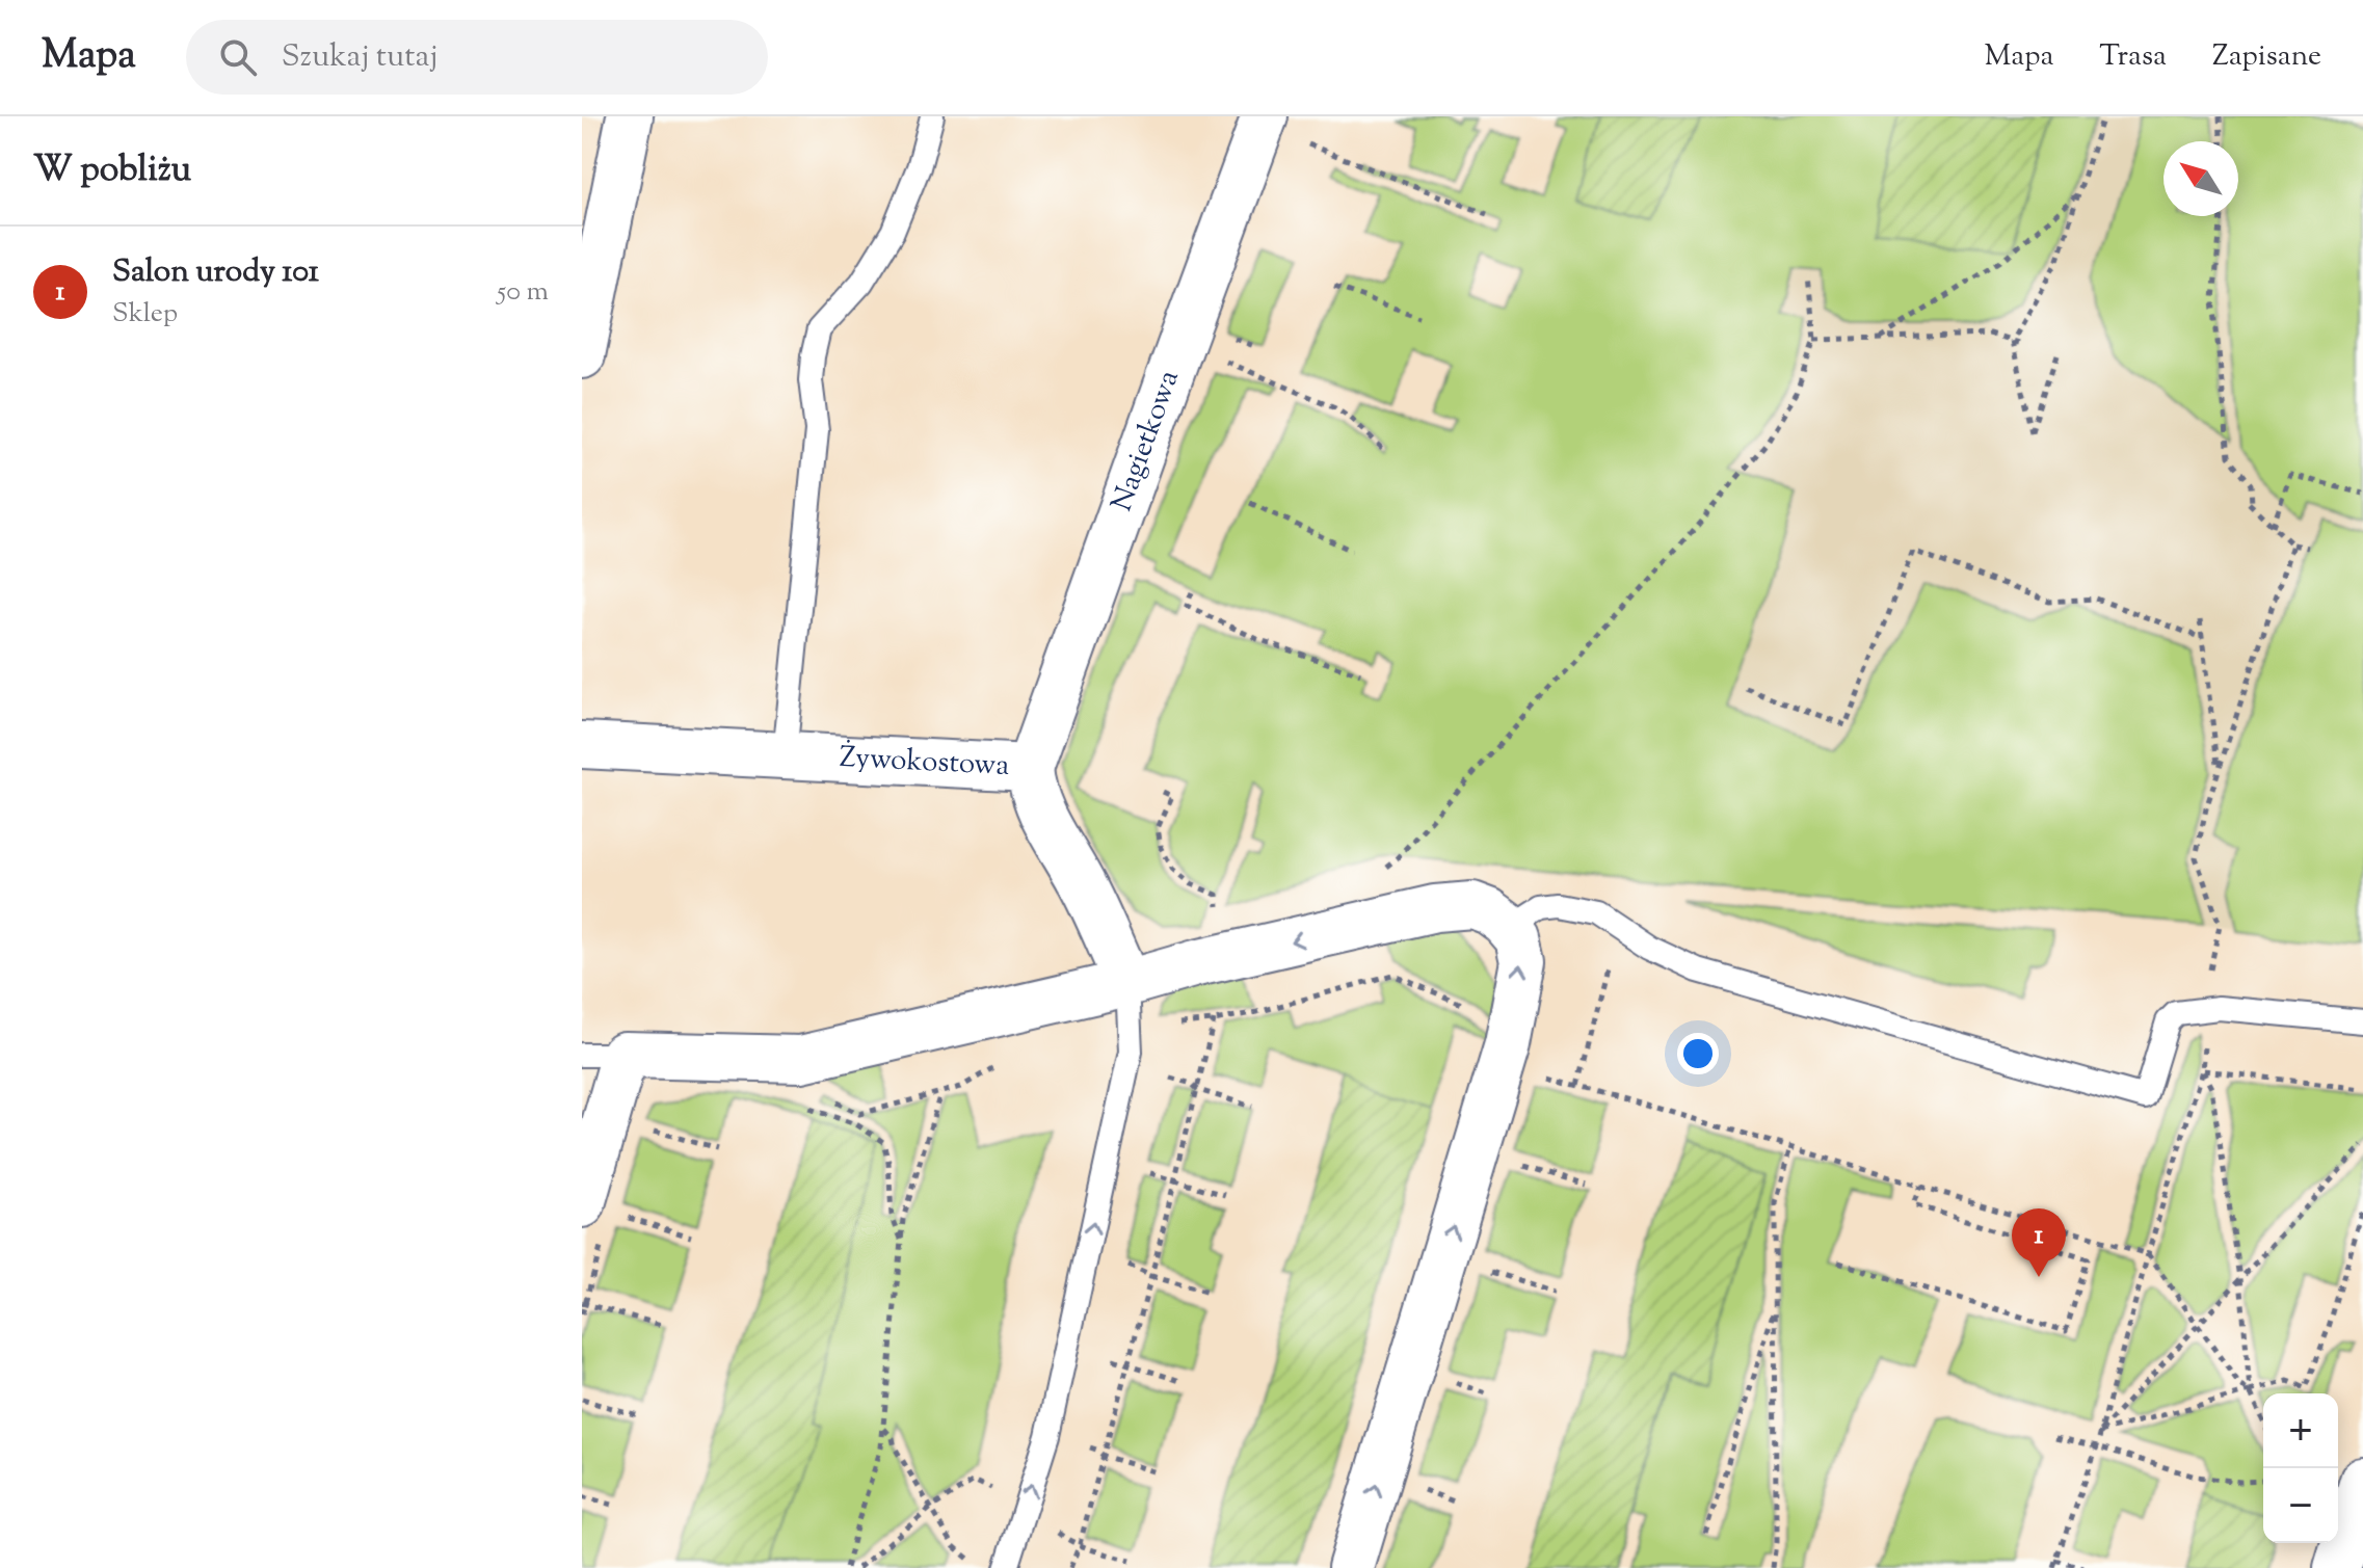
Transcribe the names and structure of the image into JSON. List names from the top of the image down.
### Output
{
  "streets": {
    "street": ["Nagietkowa", "Żywokostowa"]
  },
  "crossings": [
    ["Nagietkowa", "Żywokostowa"]
  ],
  "north": "top left",
  "page": {
    "header": "Mapa",
    "search": "Szukaj tutaj",
    "nav": ["Mapa", "Trasa", "Zapisane"],
    "heading": "W pobliżu",
    "list": [
      {
        "mark": "1",
        "name": "Salon urody 101",
        "note": "Sklep",
        "value": "50 m"
      }
    ],
    "pins": "1",
    "map_buttons": ["+", "−"]
  }
}
